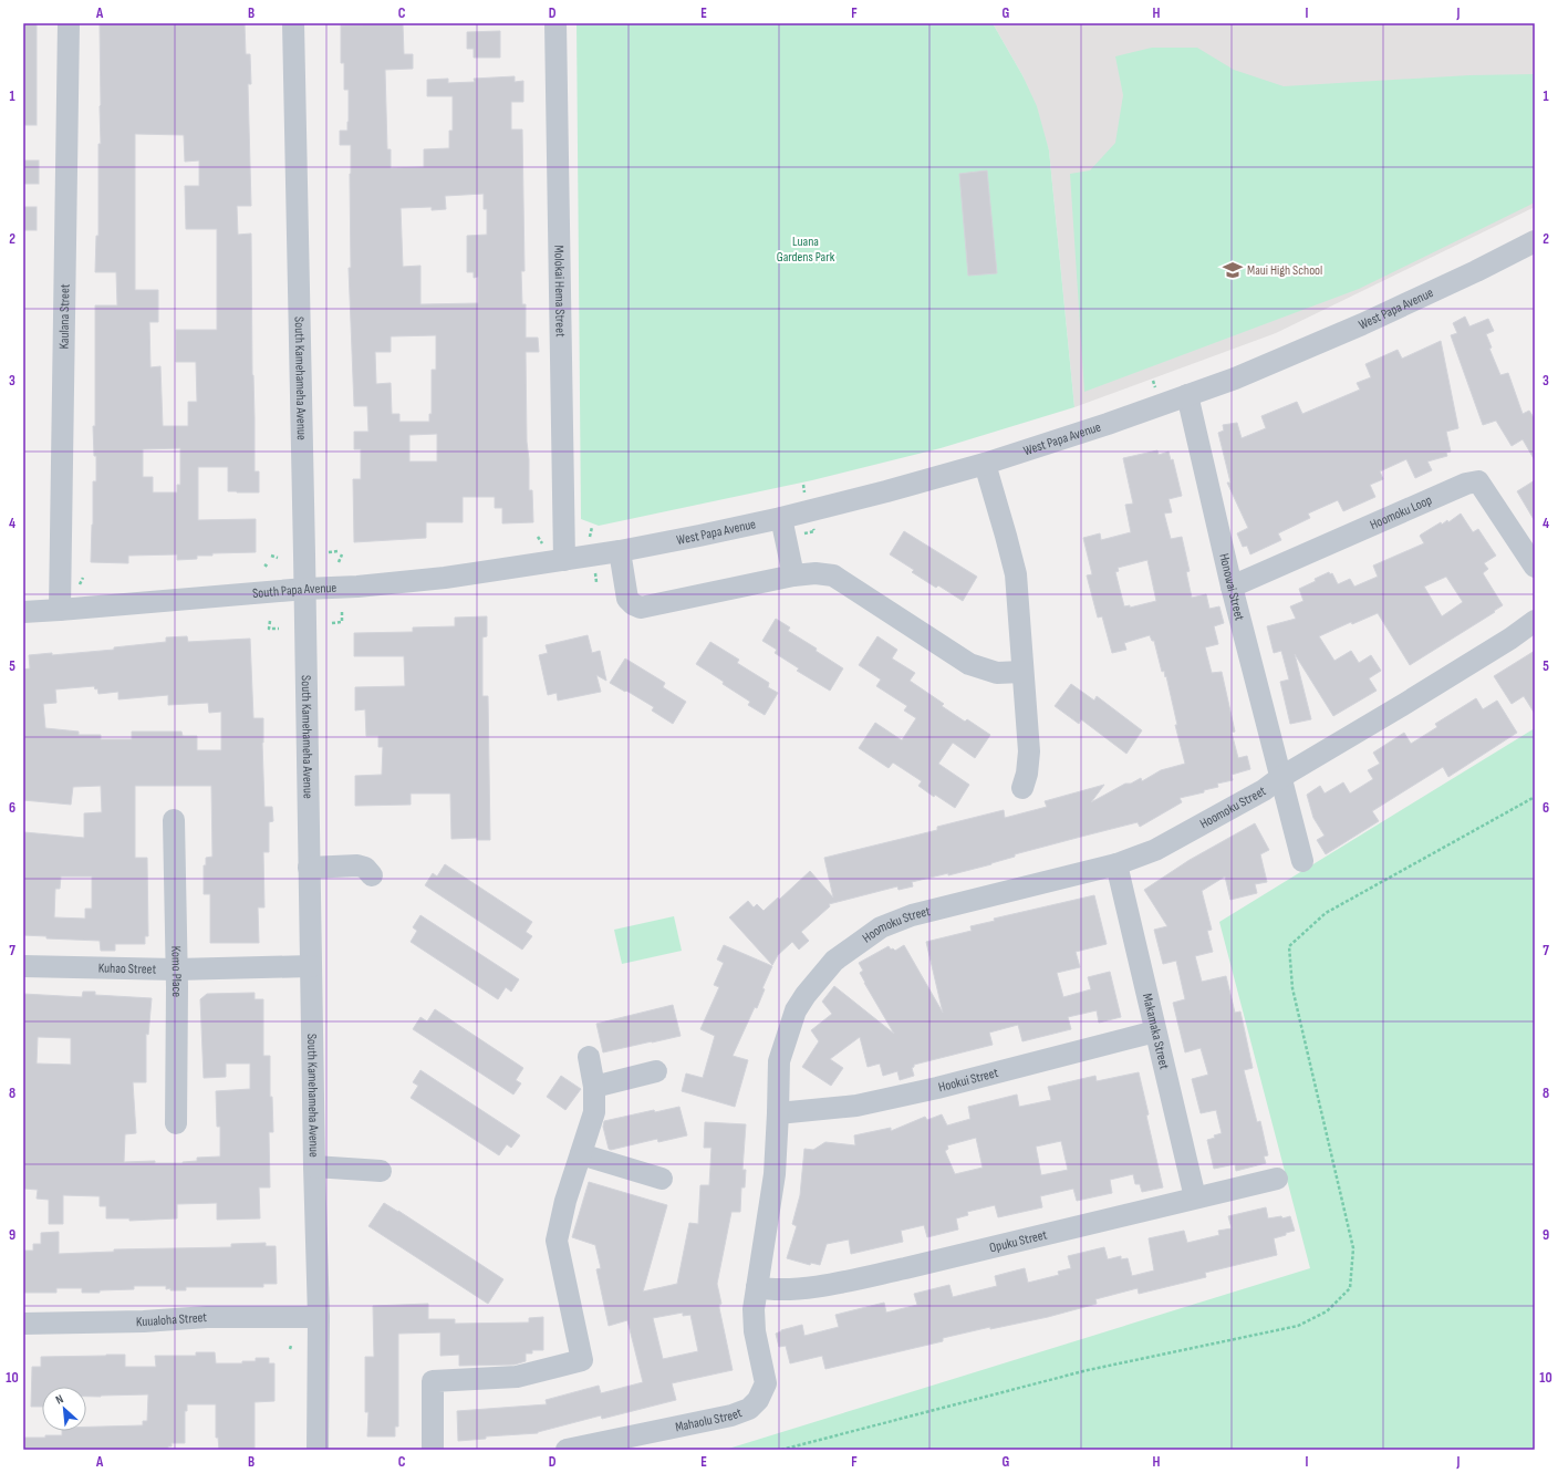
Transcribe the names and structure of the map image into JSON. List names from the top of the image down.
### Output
{
  "streets": {
    "street": [
      "Molokai Hema Street",
      "West Papa Avenue",
      "Kaulana Street",
      "South Kamehameha Avenue",
      "Hoomoku Loop",
      "Honowai Street",
      "South Papa Avenue",
      "Hoomoku Street",
      "Kuhao Street",
      "Komo Place",
      "Makamaka Street",
      "Hookui Street",
      "Opuku Street",
      "Kuualoha Street",
      "Mahaolu Street"
    ]
  },
  "crossings": [
    ["Molokai Hema Street", "West Papa Avenue"],
    ["Molokai Hema Street", "South Papa Avenue"],
    ["West Papa Avenue", "Honowai Street"],
    ["West Papa Avenue", "South Papa Avenue"],
    ["Kaulana Street", "South Papa Avenue"],
    ["South Kamehameha Avenue", "South Papa Avenue"],
    ["South Kamehameha Avenue", "Kuhao Street"],
    ["South Kamehameha Avenue", "Kuualoha Street"],
    ["Hoomoku Loop", "Honowai Street"],
    ["Honowai Street", "Hoomoku Street"],
    ["Hoomoku Street", "Makamaka Street"],
    ["Hoomoku Street", "Hookui Street"],
    ["Hoomoku Street", "Opuku Street"],
    ["Hoomoku Street", "Mahaolu Street"],
    ["Kuhao Street", "Komo Place"],
    ["Makamaka Street", "Hookui Street"],
    ["Makamaka Street", "Opuku Street"],
    ["Opuku Street", "Mahaolu Street"]
  ],
  "parks": ["Luana Gardens Park"],
  "places": {
    "school or university": ["Maui High School"]
  },
  "north": "top left",
  "grid": {
    "columns": [
      "A",
      "B",
      "C",
      "D",
      "E",
      "F",
      "G",
      "H",
      "I",
      "J"
    ],
    "rows": [
      "1",
      "2",
      "3",
      "4",
      "5",
      "6",
      "7",
      "8",
      "9",
      "10"
    ]
  }
}
